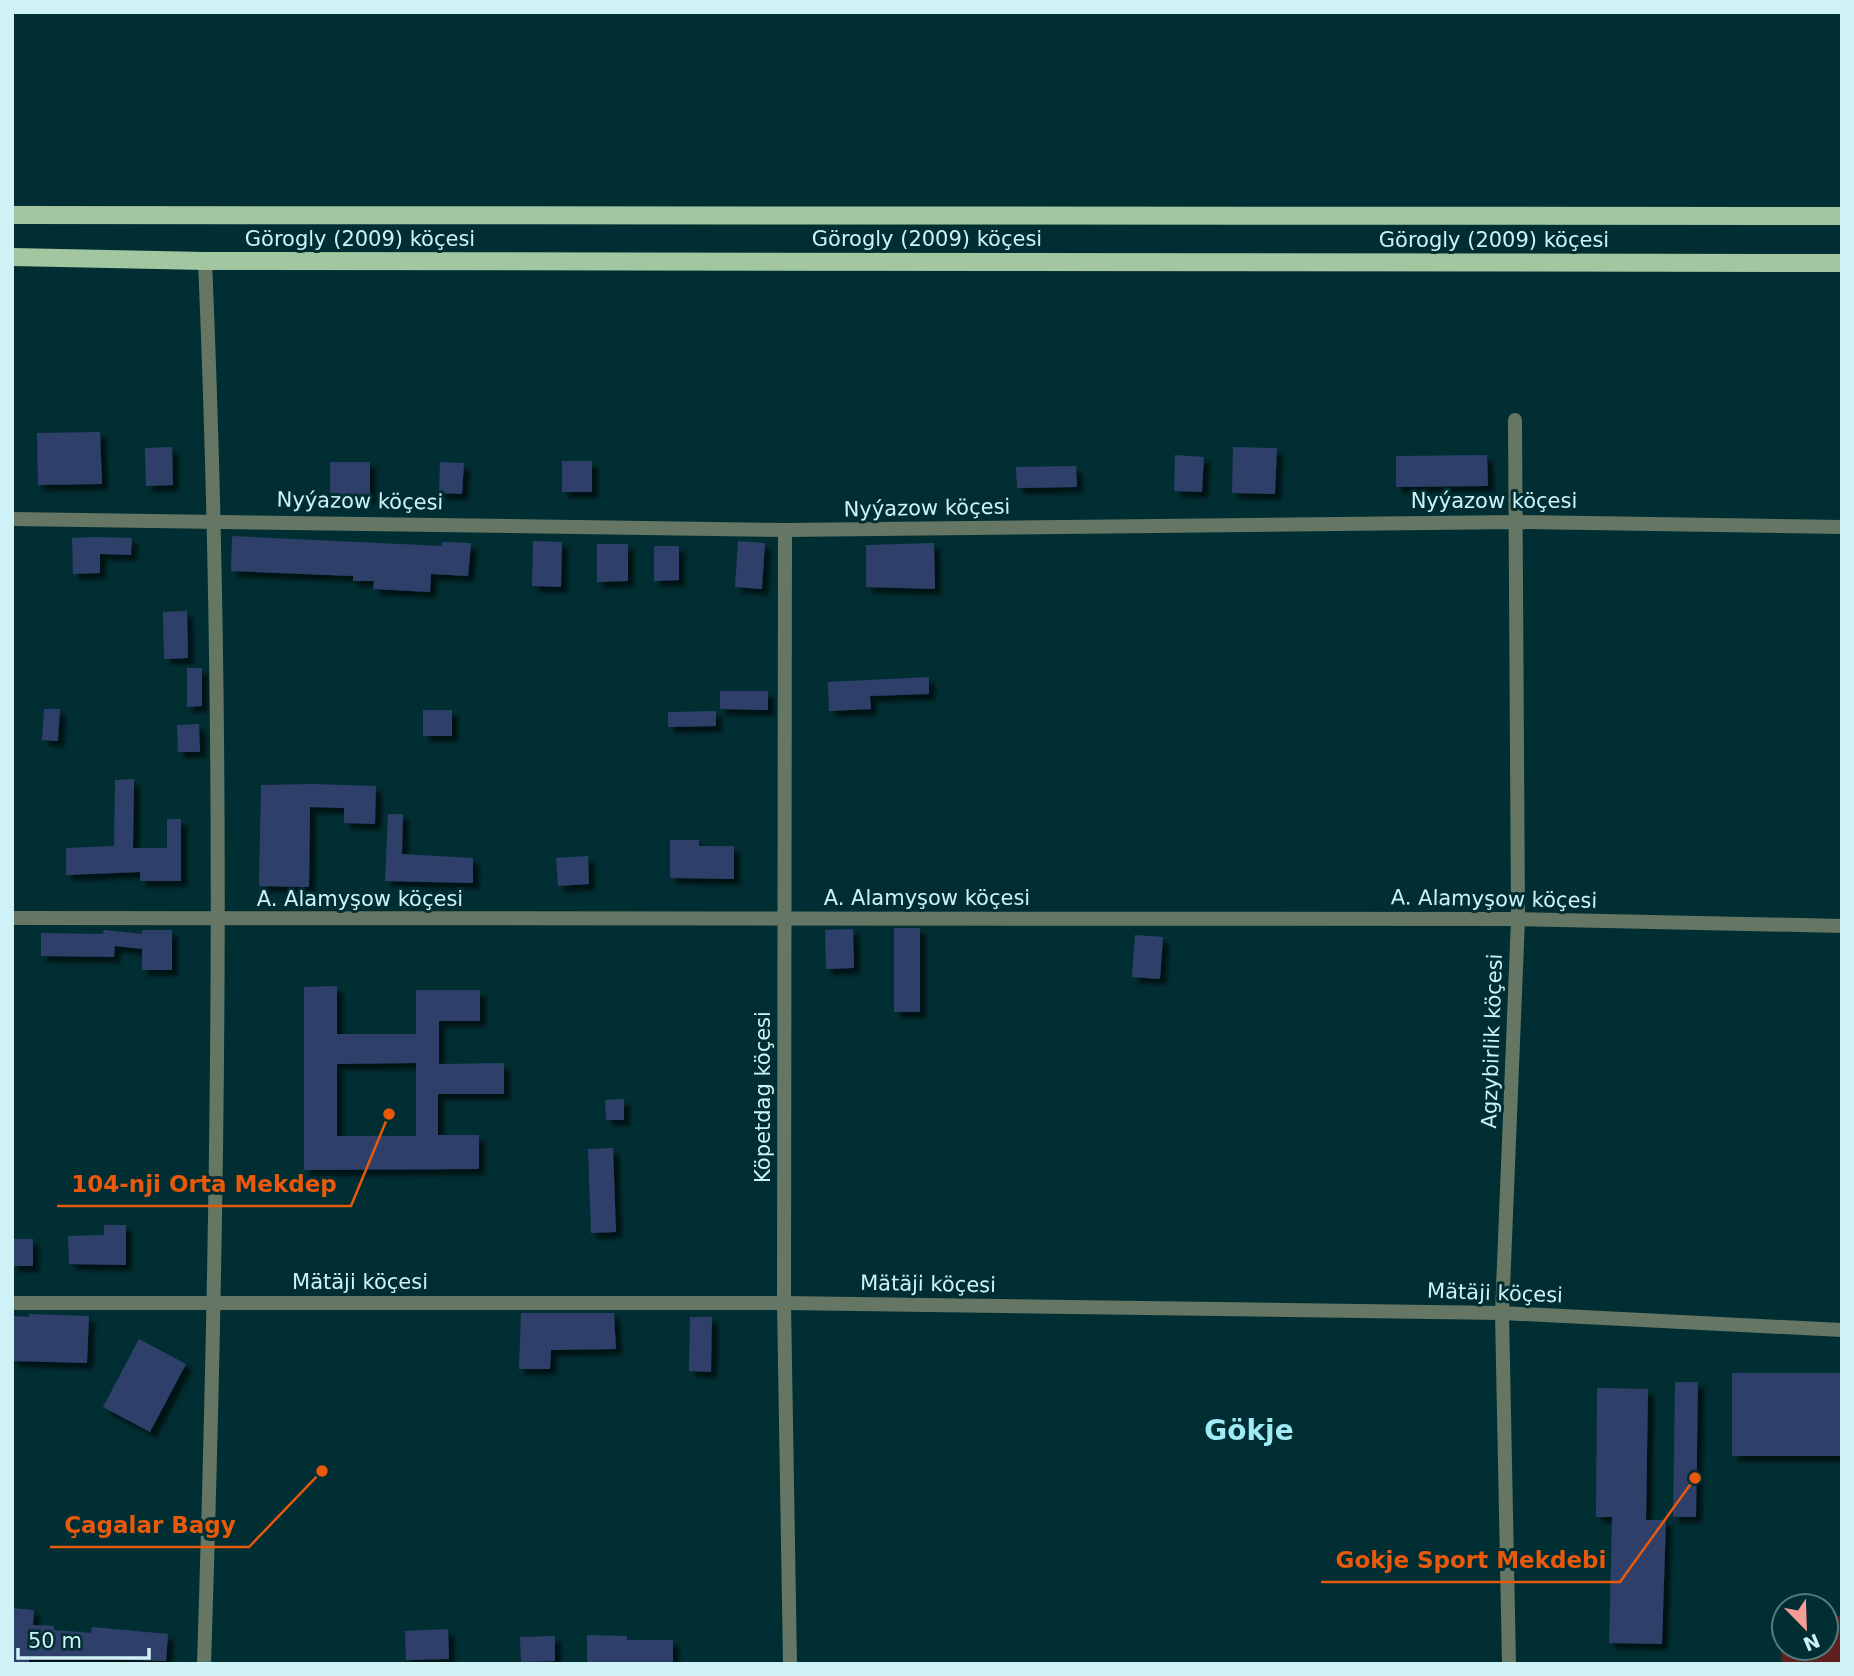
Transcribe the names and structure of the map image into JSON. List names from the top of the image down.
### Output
{
  "streets": {
    "main road": ["Görogly (2009) köçesi"],
    "street": [
      "Nyýazow köçesi",
      "A. Alamyşow köçesi",
      "Agzybirlik köçesi",
      "Köpetdag köçesi",
      "Mätäji köçesi"
    ]
  },
  "crossings": [
    ["Nyýazow köçesi", "Agzybirlik köçesi"],
    ["Nyýazow köçesi", "Köpetdag köçesi"],
    ["A. Alamyşow köçesi", "Agzybirlik köçesi"],
    ["A. Alamyşow köçesi", "Köpetdag köçesi"],
    ["Agzybirlik köçesi", "Mätäji köçesi"],
    ["Köpetdag köçesi", "Mätäji köçesi"]
  ],
  "districts": ["Gökje"],
  "places": ["104-nji Orta Mekdep", "Çagalar Bagy", "Gokje Sport Mekdebi"],
  "scale_bar": "50 m",
  "north": "bottom right"
}
